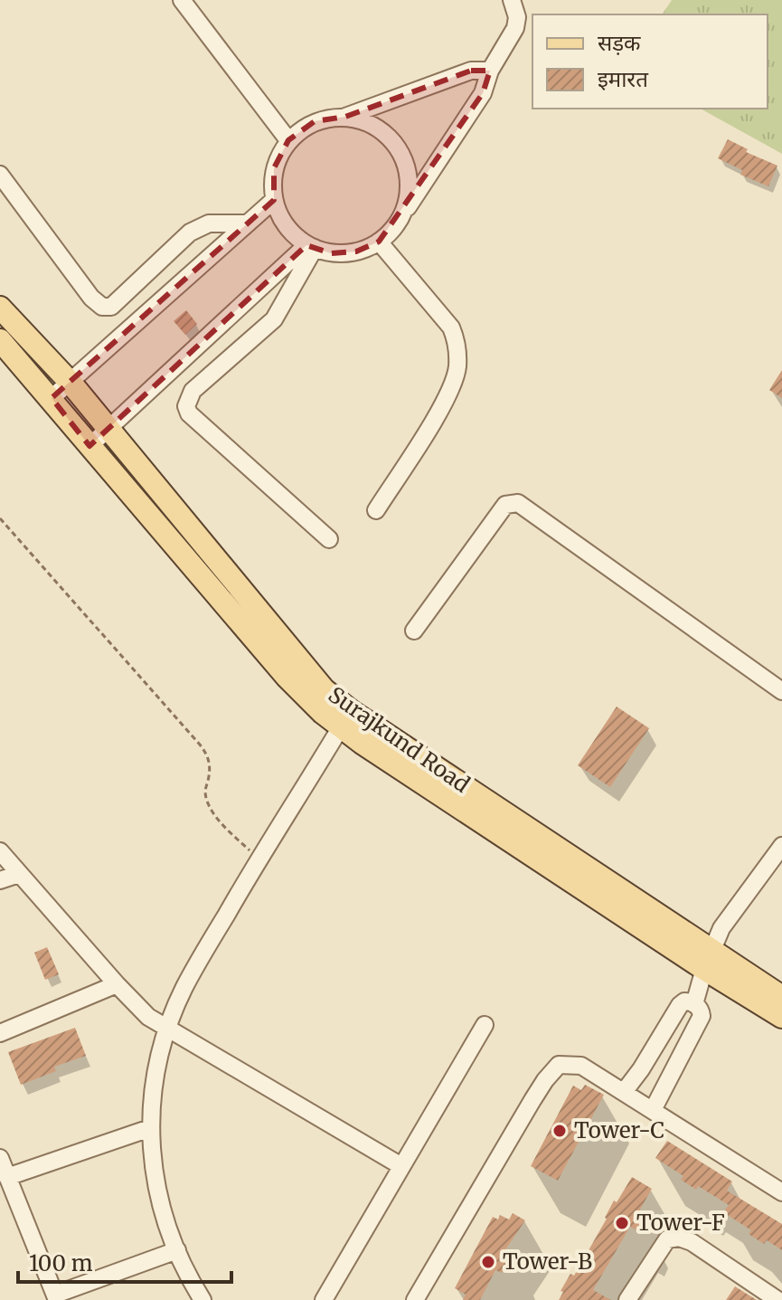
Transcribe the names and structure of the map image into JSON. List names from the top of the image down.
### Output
{
  "streets": {
    "main road": ["Surajkund Road"]
  },
  "places": ["Tower-C", "Tower-F", "Tower-B"],
  "legend": ["सड़क", "इमारत"],
  "scale_bar": "100 m"
}
